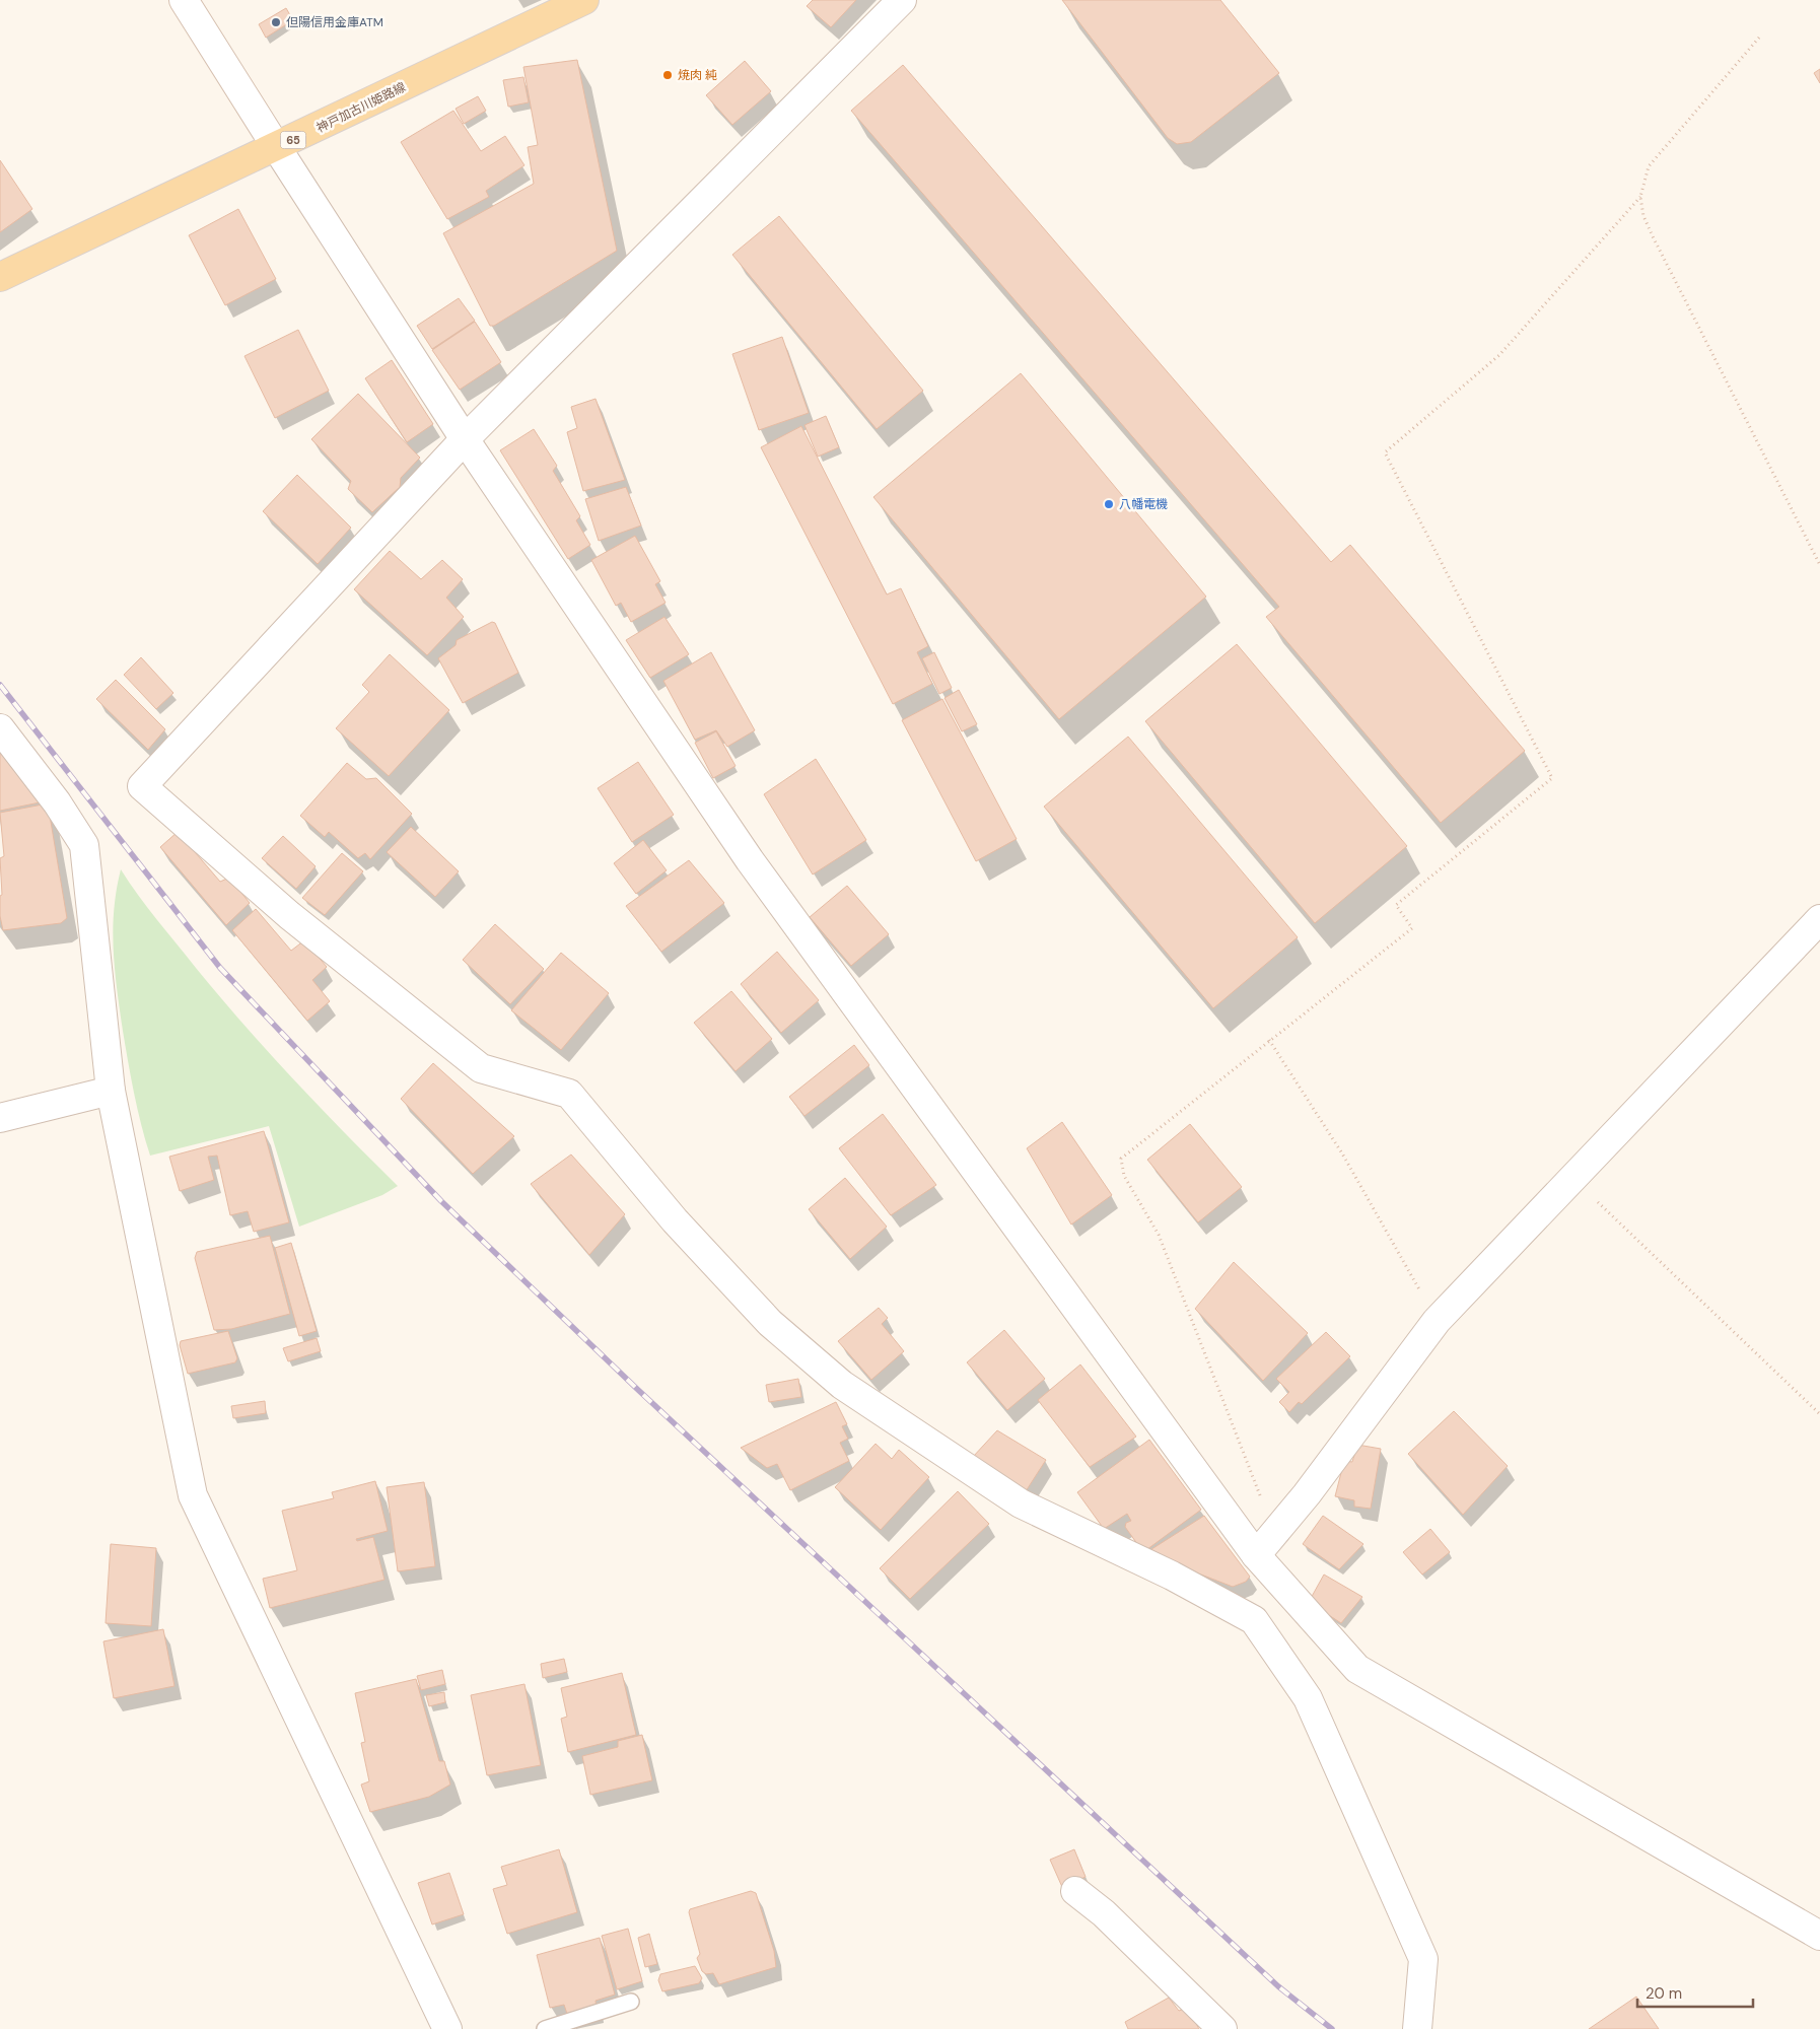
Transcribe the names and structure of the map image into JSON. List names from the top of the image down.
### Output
{
  "streets": {
    "main road": ["神戸加古川姫路線", "65"]
  },
  "places": ["但陽信用金庫ATM", "焼肉 純", "八幡電機"],
  "scale_bar": "20 m"
}
